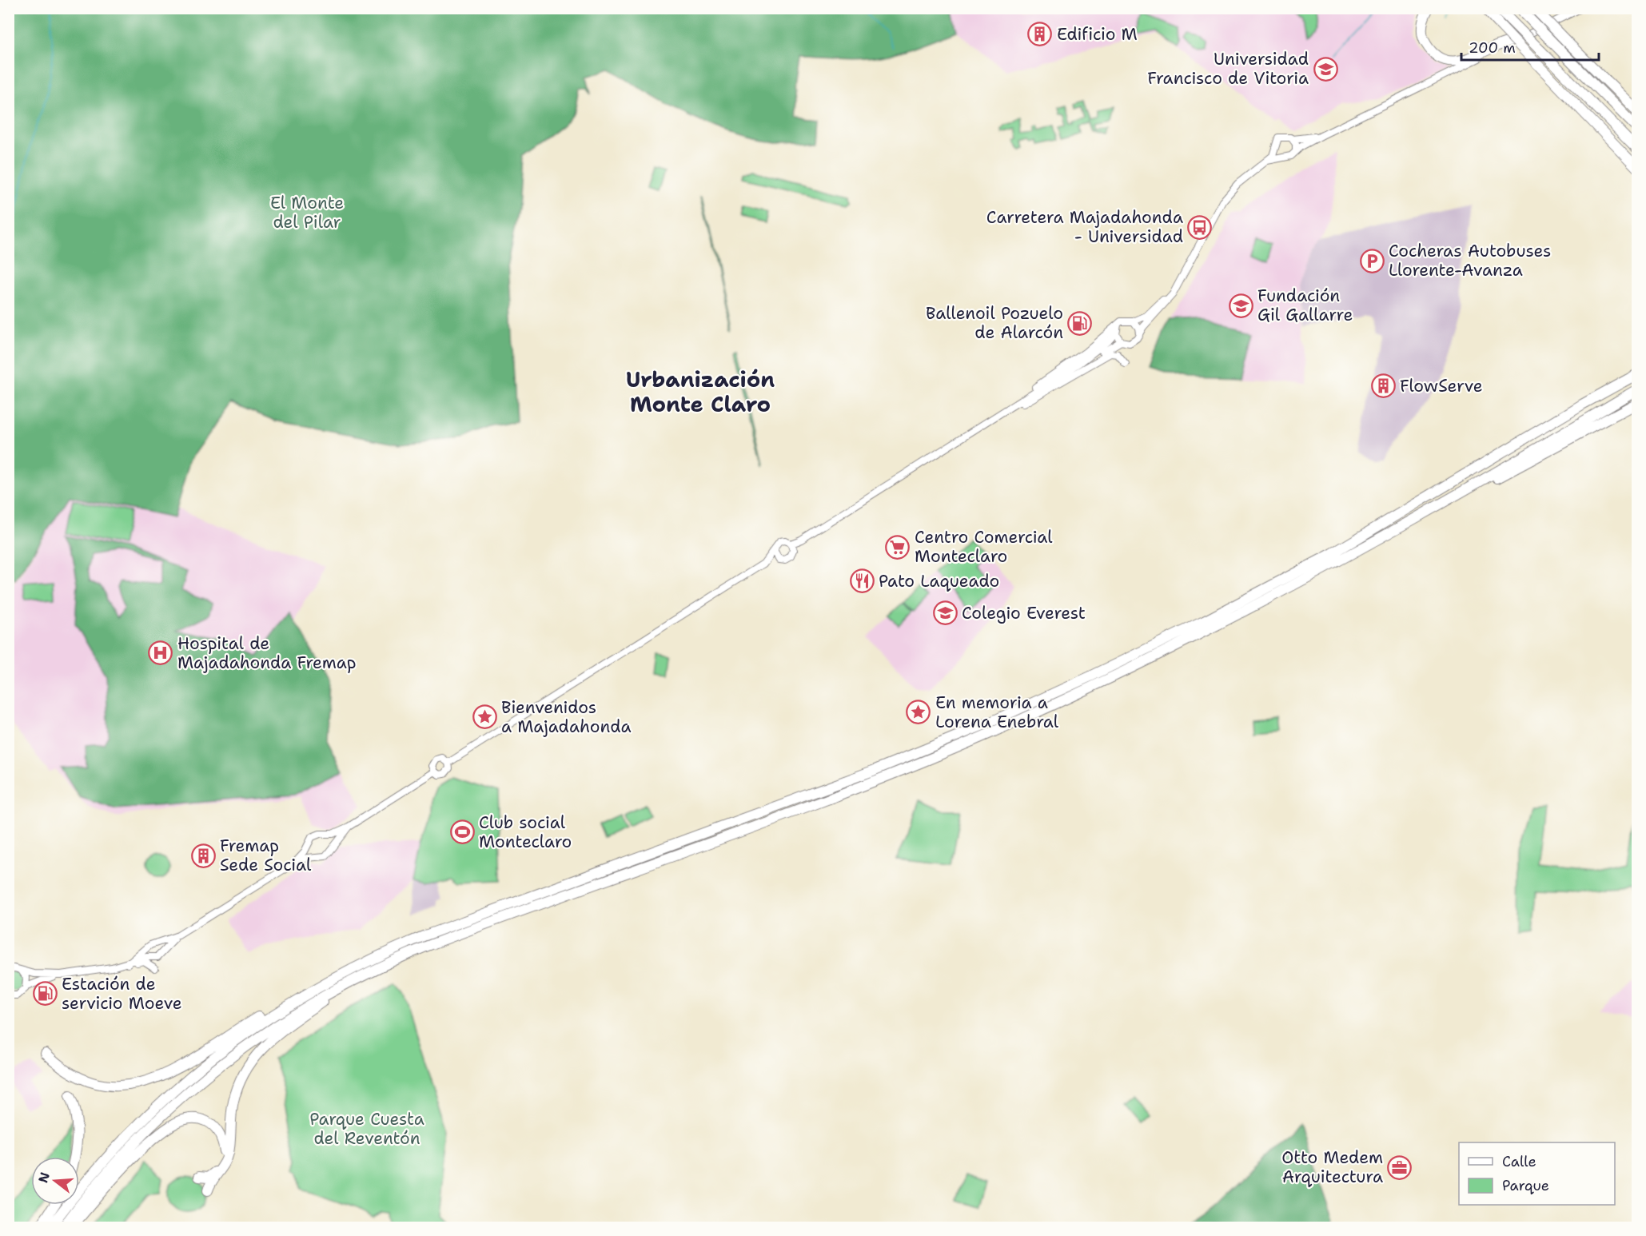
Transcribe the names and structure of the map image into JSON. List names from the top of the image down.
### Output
{
  "districts": ["Urbanización Monte Claro"],
  "parks": ["El Monte del Pilar", "Parque Cuesta del Reventón"],
  "places": {
    "building": ["Edificio M", "FlowServe", "Fremap Sede Social"],
    "school or university": ["Universidad Francisco de Vitoria", "Fundación Gil Gallarre", "Colegio Everest"],
    "bus stop": ["Carretera Majadahonda - Universidad"],
    "parking": ["Cocheras Autobuses Llorente-Avanza"],
    "fuel station": ["Ballenoil Pozuelo de Alarcón", "Estación de servicio Moeve"],
    "supermarket": ["Centro Comercial Monteclaro"],
    "restaurant": ["Pato Laqueado"],
    "hospital": ["Hospital de Majadahonda Fremap"],
    "place": ["En memoria a Lorena Enebral", "Bienvenidos a Majadahonda"],
    "sports": ["Club social Monteclaro"],
    "office": ["Otto Medem Arquitectura"]
  },
  "legend": ["Calle", "Parque"],
  "scale_bar": "200 m",
  "north": "left"
}
